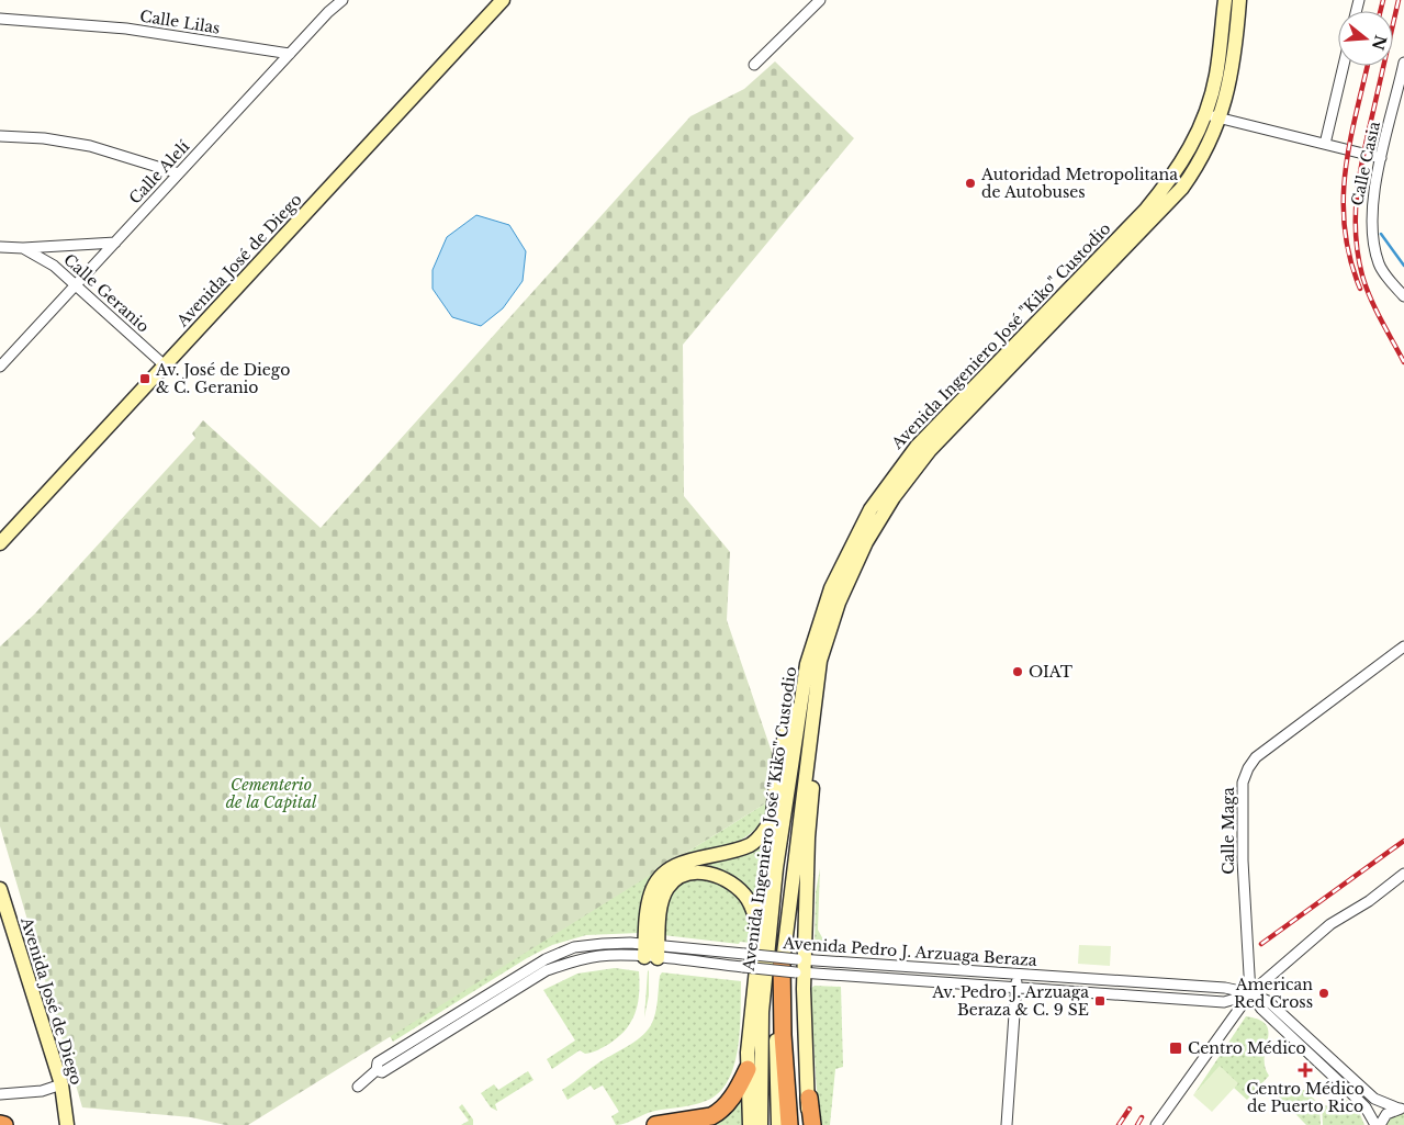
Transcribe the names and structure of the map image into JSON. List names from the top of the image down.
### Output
{
  "streets": {
    "main road": ["Avenida José de Diego", "Avenida Ingeniero José \"Kiko\" Custodio"],
    "street": [
      "Calle Lilas",
      "Calle Casia",
      "Calle Alelí",
      "Calle Geranio",
      "Calle Maga",
      "Avenida Pedro J. Arzuaga Beraza"
    ]
  },
  "crossings": [
    ["Calle Lilas", "Calle Alelí"],
    ["Calle Alelí", "Calle Geranio"],
    ["Avenida José de Diego", "Calle Geranio"],
    ["Avenida Ingeniero José \"Kiko\" Custodio", "Avenida Pedro J. Arzuaga Beraza"],
    ["Calle Maga", "Avenida Pedro J. Arzuaga Beraza"]
  ],
  "parks": ["Cementerio de la Capital"],
  "places": {
    "other": ["Autoridad Metropolitana de Autobuses", "OIAT", "American Red Cross"],
    "transit": ["Av. José de Diego & C. Geranio", "Av. Pedro J. Arzuaga Beraza & C. 9 SE", "Centro Médico"],
    "health": ["Centro Médico de Puerto Rico"]
  },
  "north": "right"
}
